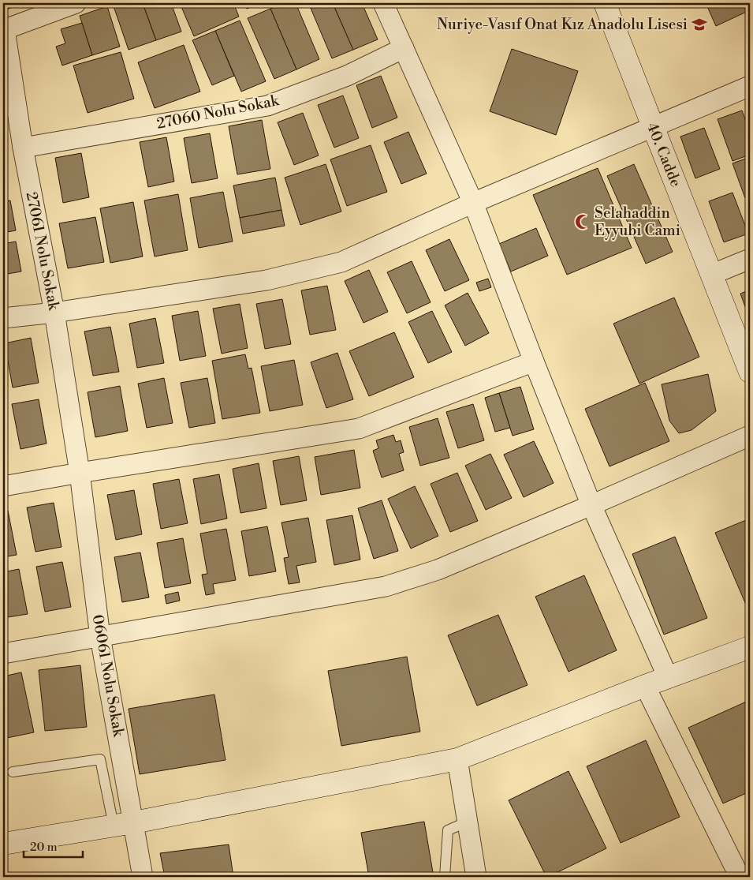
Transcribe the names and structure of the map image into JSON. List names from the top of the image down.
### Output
{
  "streets": {
    "street": [
      "27060 Nolu Sokak",
      "40. Cadde",
      "27061 Nolu Sokak",
      "06061 Nolu Sokak"
    ]
  },
  "crossings": [
    ["27060 Nolu Sokak", "27061 Nolu Sokak"],
    ["27061 Nolu Sokak", "06061 Nolu Sokak"]
  ],
  "places": {
    "school or university": ["Nuriye-Vasıf Onat Kız Anadolu Lisesi"],
    "mosque": ["Selahaddin Eyyubi Cami"]
  },
  "scale_bar": "20 m"
}
